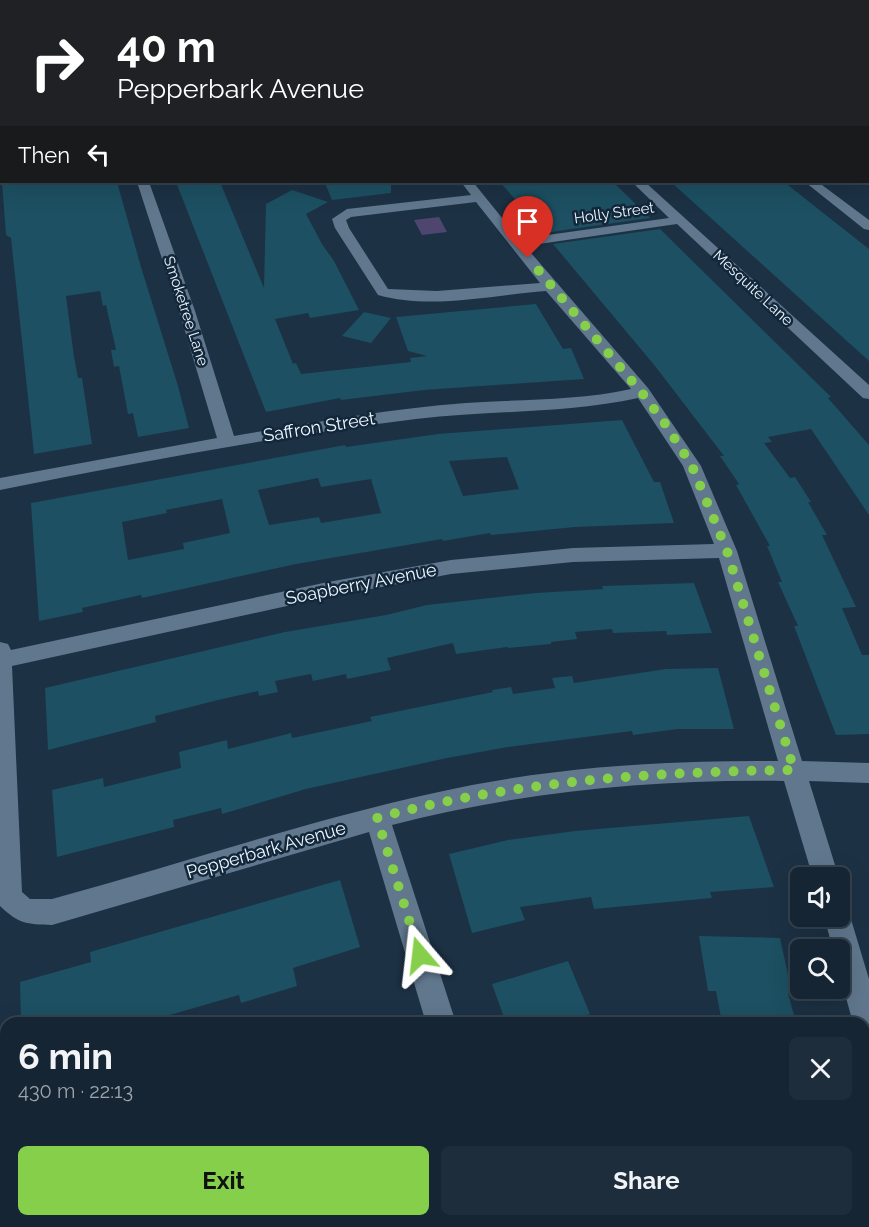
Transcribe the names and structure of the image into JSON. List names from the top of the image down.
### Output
{
  "streets": {
    "street": [
      "Holly Street",
      "Mesquite Lane",
      "Smoketree Lane",
      "Saffron Street",
      "Soapberry Avenue",
      "Pepperbark Avenue"
    ]
  },
  "crossings": [
    ["Holly Street", "Mesquite Lane"],
    ["Smoketree Lane", "Saffron Street"],
    ["Soapberry Avenue", "Pepperbark Avenue"]
  ],
  "page": {
    "turn": ["40 m", "Pepperbark Avenue"],
    "then": "Then",
    "heading": ["6 min", "430 m · 22:13"],
    "buttons": ["Exit", "Share"]
  }
}
